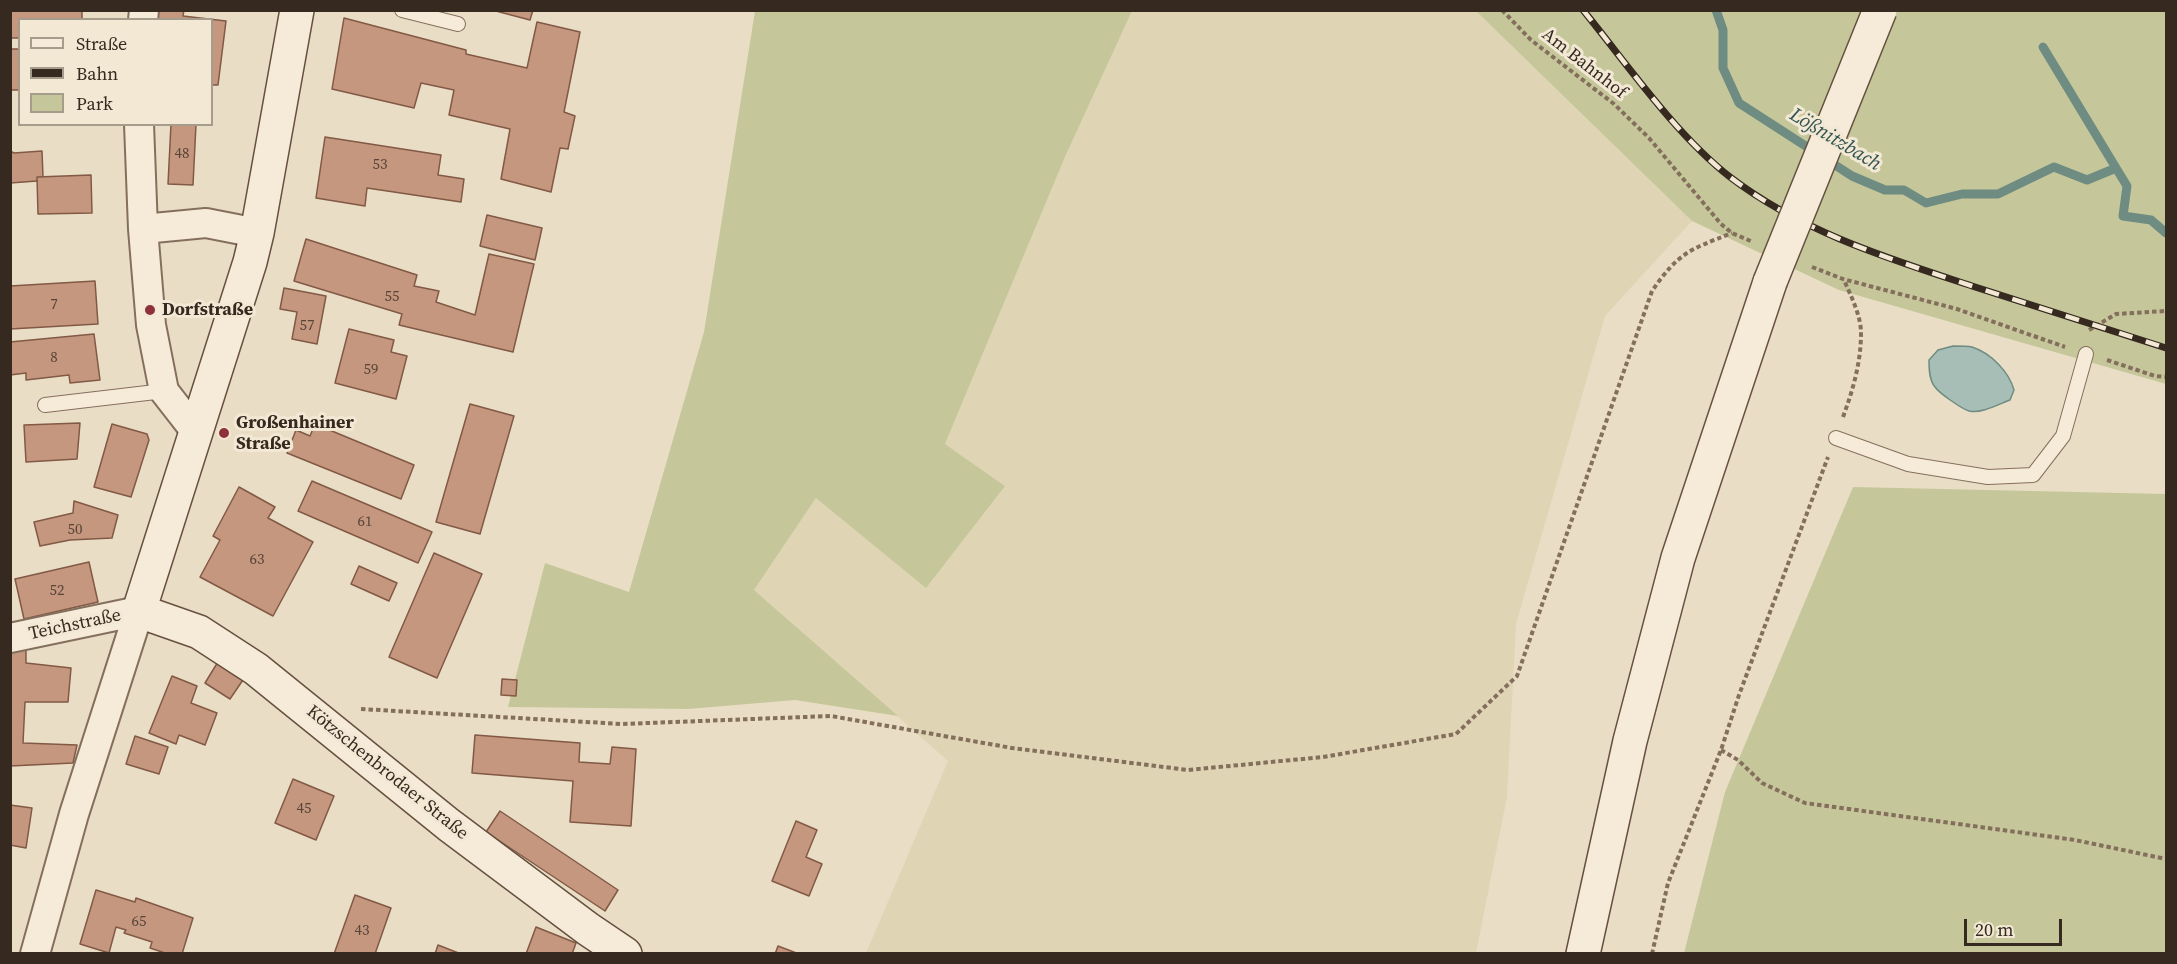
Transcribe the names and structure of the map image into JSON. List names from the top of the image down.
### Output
{
  "streets": {
    "street": ["Teichstraße", "Kötzschenbrodaer Straße"],
    "path": ["Am Bahnhof"]
  },
  "crossings": [
    ["Am Bahnhof", "Kötzschenbrodaer Straße"],
    ["Teichstraße", "Kötzschenbrodaer Straße"]
  ],
  "water": ["Lößnitzbach"],
  "places": ["Dorfstraße", "Großenhainer Straße"],
  "house_numbers": [
    "48",
    "53",
    "55",
    "7",
    "57",
    "8",
    "59",
    "61",
    "50",
    "63",
    "52",
    "45",
    "65",
    "43"
  ],
  "legend": ["Straße", "Bahn", "Park"],
  "scale_bar": "20 m"
}
